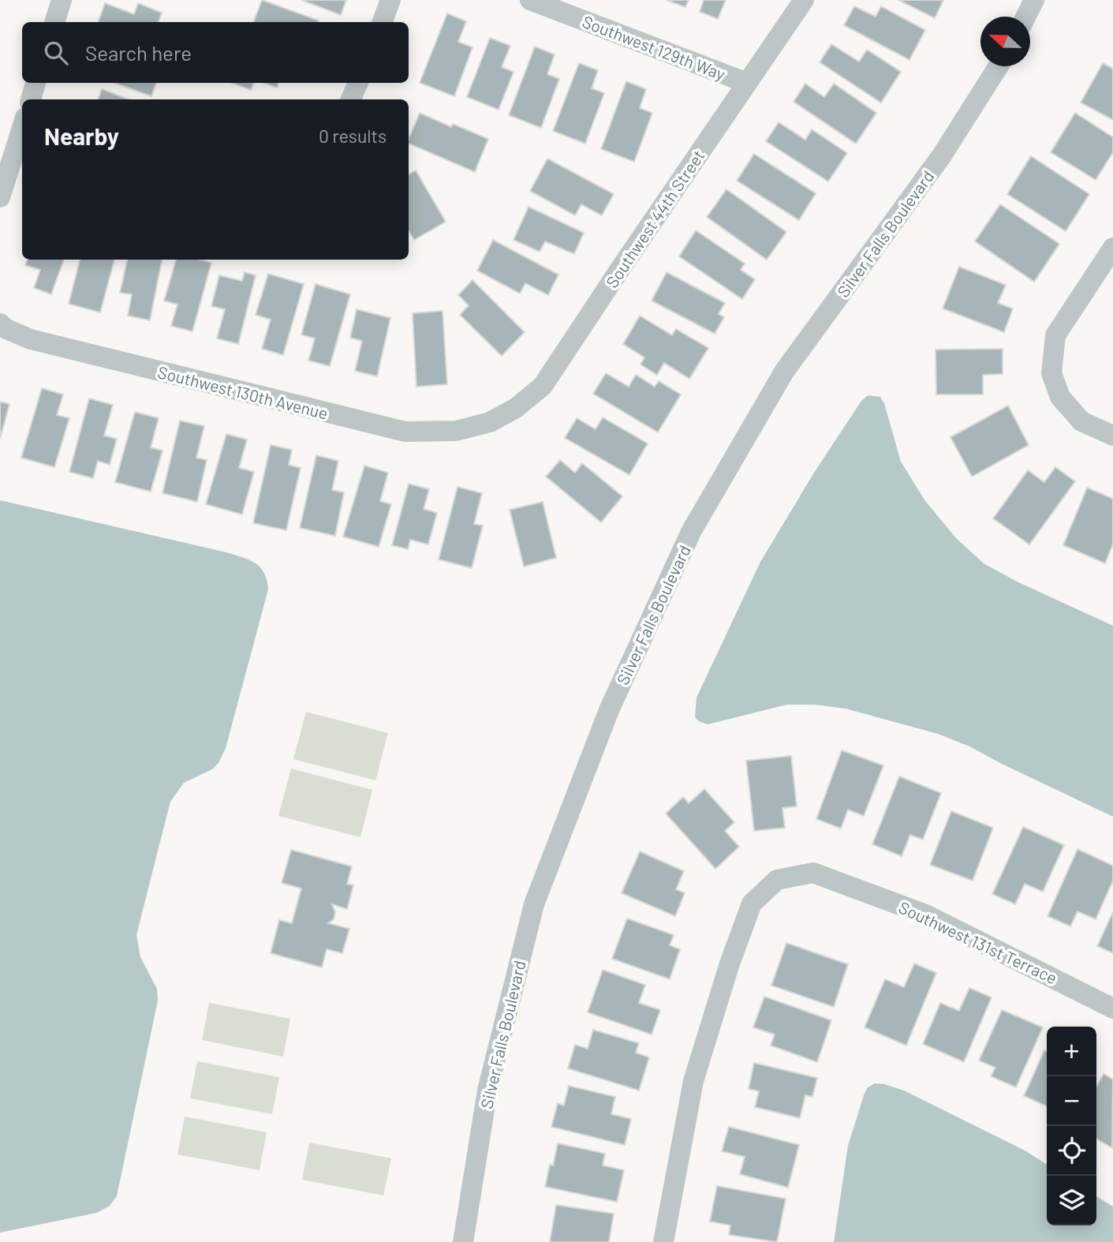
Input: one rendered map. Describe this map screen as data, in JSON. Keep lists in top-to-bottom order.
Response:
{
  "streets": {
    "street": [
      "Southwest 129th Way",
      "Southwest 44th Street",
      "Silver Falls Boulevard",
      "Southwest 130th Avenue",
      "Southwest 131st Terrace"
    ]
  },
  "crossings": [
    ["Southwest 129th Way", "Southwest 44th Street"],
    ["Southwest 44th Street", "Southwest 130th Avenue"]
  ],
  "north": "left",
  "page": {
    "search": "Search here",
    "heading": ["Nearby", "0 results"],
    "map_buttons": ["+", "−"]
  }
}
